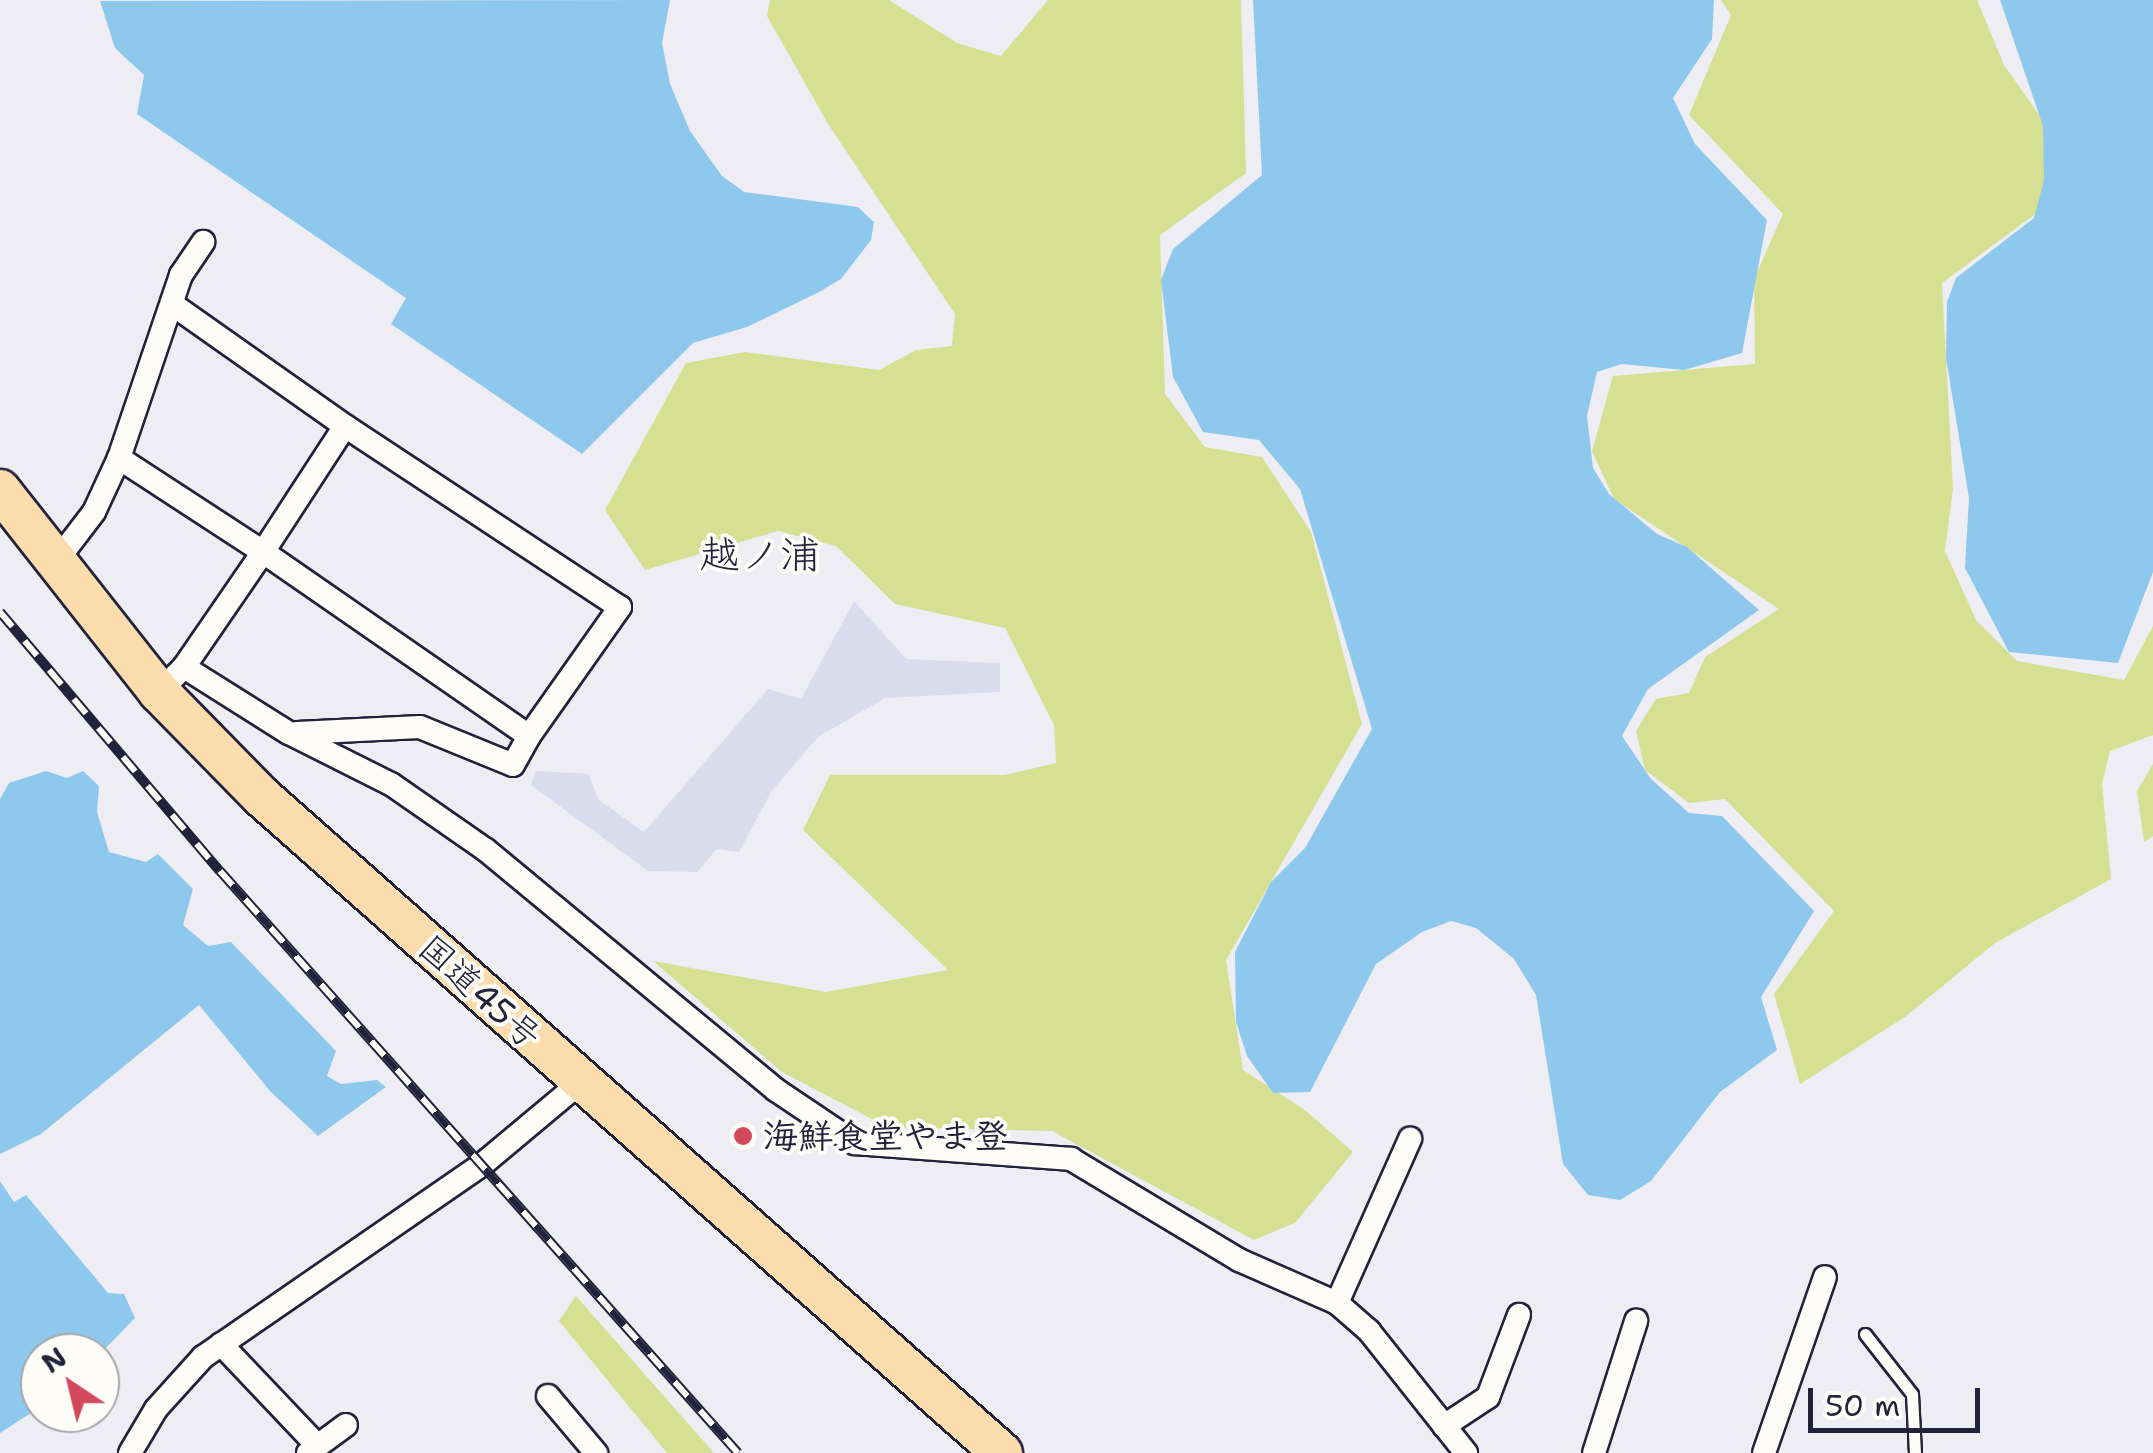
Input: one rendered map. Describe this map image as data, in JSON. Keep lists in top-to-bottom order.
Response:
{
  "streets": {
    "highway": ["国道45号"]
  },
  "districts": ["越ノ浦"],
  "places": ["海鮮食堂やま登"],
  "scale_bar": "50 m",
  "north": "top left"
}
